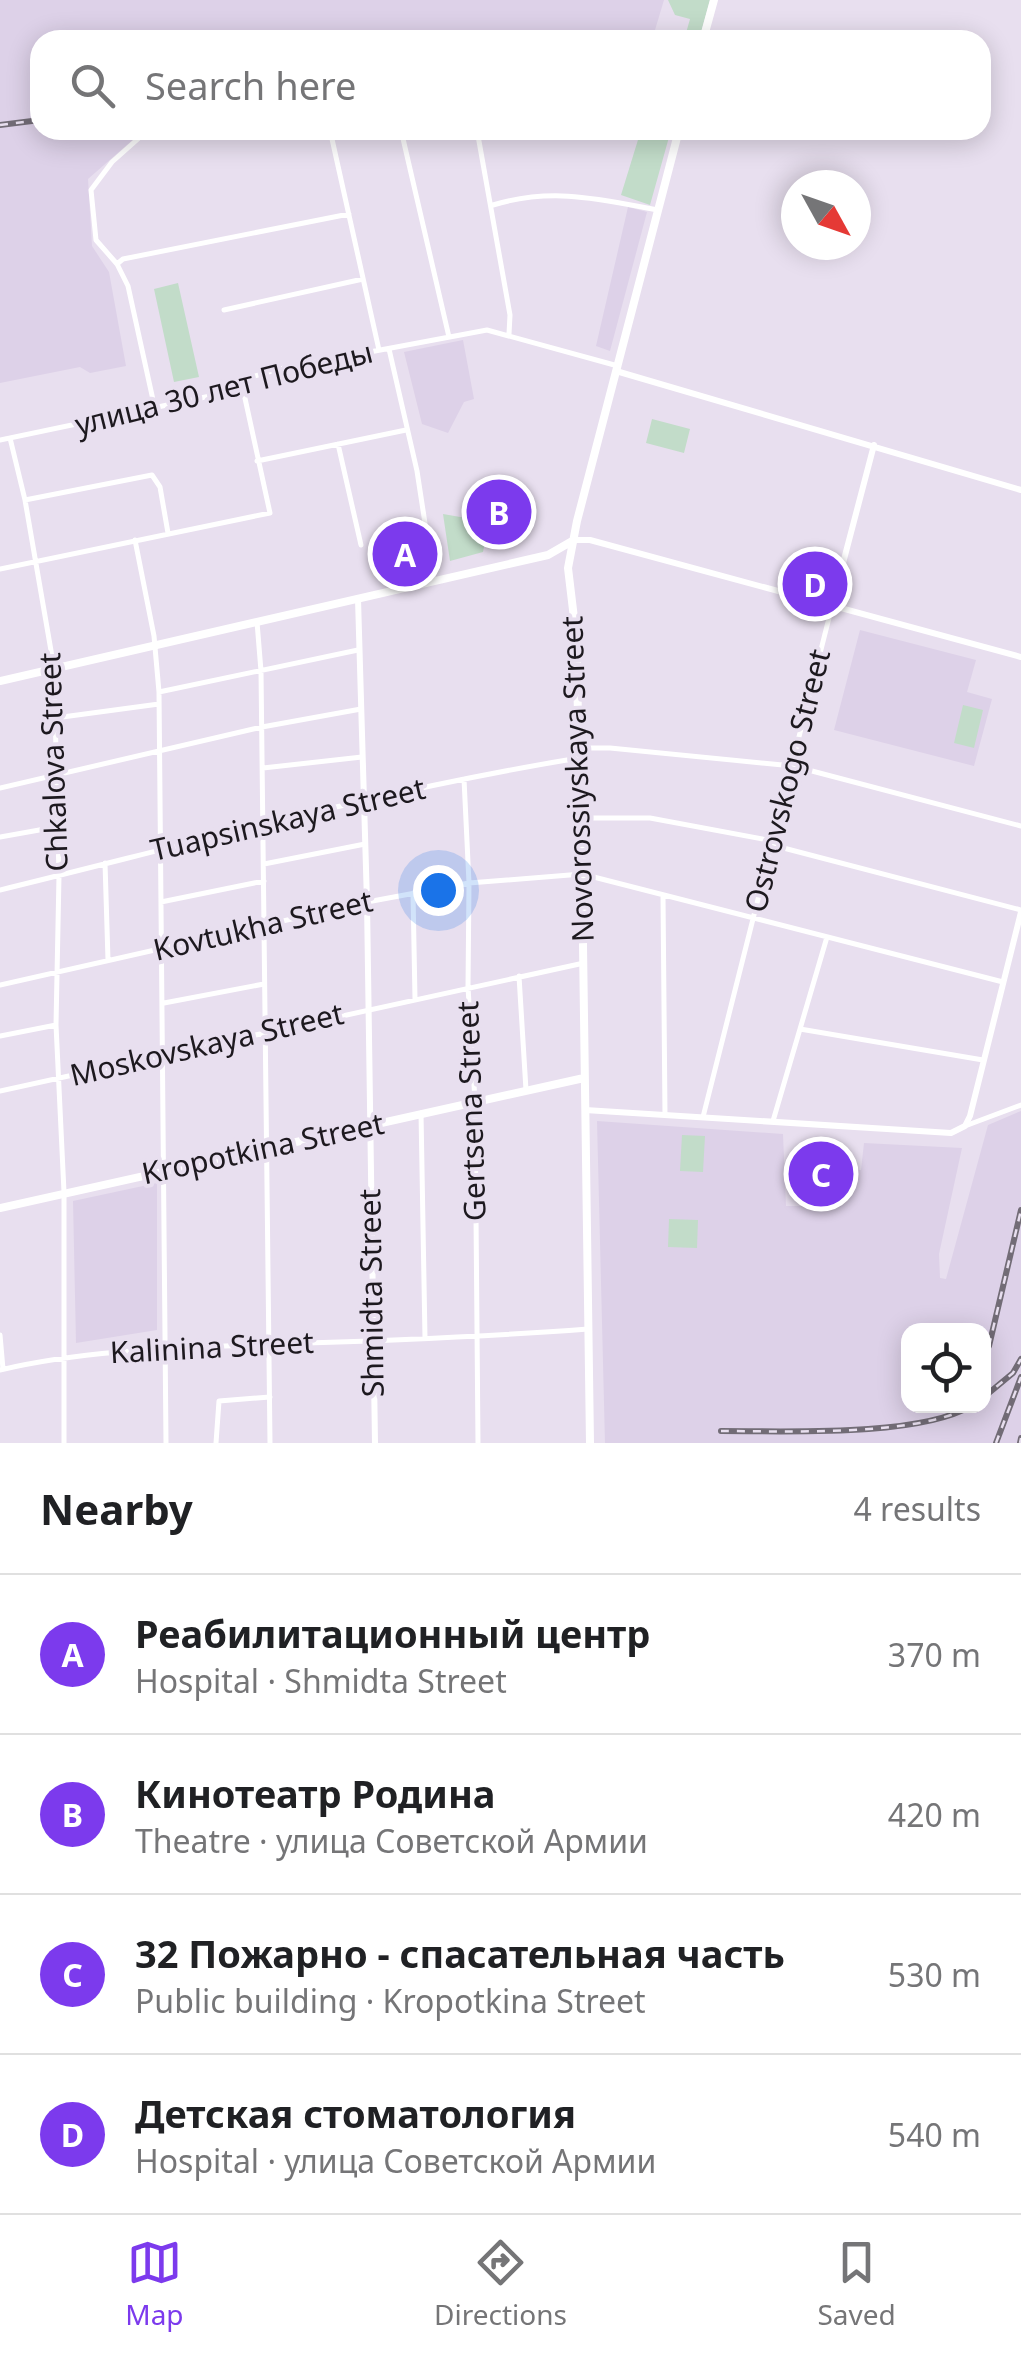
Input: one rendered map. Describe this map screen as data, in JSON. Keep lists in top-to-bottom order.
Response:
{
  "streets": {
    "main road": ["Novorossiyskaya Street", "Kropotkina Street"],
    "street": [
      "улица 30 лет Победы",
      "Chkalova Street",
      "Ostrovskogo Street",
      "Tuapsinskaya Street",
      "Kovtukha Street",
      "Moskovskaya Street",
      "Gertsena Street",
      "Shmidta Street",
      "Kalinina Street"
    ]
  },
  "crossings": [
    ["улица 30 лет Победы", "Chkalova Street"],
    ["улица 30 лет Победы", "Novorossiyskaya Street"],
    ["улица 30 лет Победы", "Ostrovskogo Street"],
    ["Chkalova Street", "Tuapsinskaya Street"],
    ["Chkalova Street", "Kovtukha Street"],
    ["Chkalova Street", "Moskovskaya Street"],
    ["Chkalova Street", "Kropotkina Street"],
    ["Chkalova Street", "Kalinina Street"],
    ["Novorossiyskaya Street", "Tuapsinskaya Street"],
    ["Novorossiyskaya Street", "Kovtukha Street"],
    ["Novorossiyskaya Street", "Moskovskaya Street"],
    ["Novorossiyskaya Street", "Kropotkina Street"],
    ["Novorossiyskaya Street", "Kalinina Street"],
    ["Ostrovskogo Street", "Tuapsinskaya Street"],
    ["Ostrovskogo Street", "Kovtukha Street"],
    ["Tuapsinskaya Street", "Kovtukha Street"],
    ["Tuapsinskaya Street", "Gertsena Street"],
    ["Tuapsinskaya Street", "Shmidta Street"],
    ["Kovtukha Street", "Gertsena Street"],
    ["Kovtukha Street", "Shmidta Street"],
    ["Moskovskaya Street", "Gertsena Street"],
    ["Moskovskaya Street", "Shmidta Street"],
    ["Gertsena Street", "Kropotkina Street"],
    ["Gertsena Street", "Kalinina Street"],
    ["Kropotkina Street", "Shmidta Street"],
    ["Shmidta Street", "Kalinina Street"]
  ],
  "north": "bottom right",
  "page": {
    "search": "Search here",
    "pins": [
      "B",
      "A",
      "D",
      "C"
    ],
    "heading": ["Nearby", "4 results"],
    "list": [
      {
        "mark": "A",
        "name": "Реабилитационный центр",
        "note": "Hospital · Shmidta Street",
        "value": "370 m"
      },
      {
        "mark": "B",
        "name": "Кинотеатр Родина",
        "note": "Theatre · улица Советской Армии",
        "value": "420 m"
      },
      {
        "mark": "C",
        "name": "32 Пожарно - спасательная часть",
        "note": "Public building · Kropotkina Street",
        "value": "530 m"
      },
      {
        "mark": "D",
        "name": "Детская стоматология",
        "note": "Hospital · улица Советской Армии",
        "value": "540 m"
      }
    ],
    "nav": ["Map", "Directions", "Saved"]
  }
}
